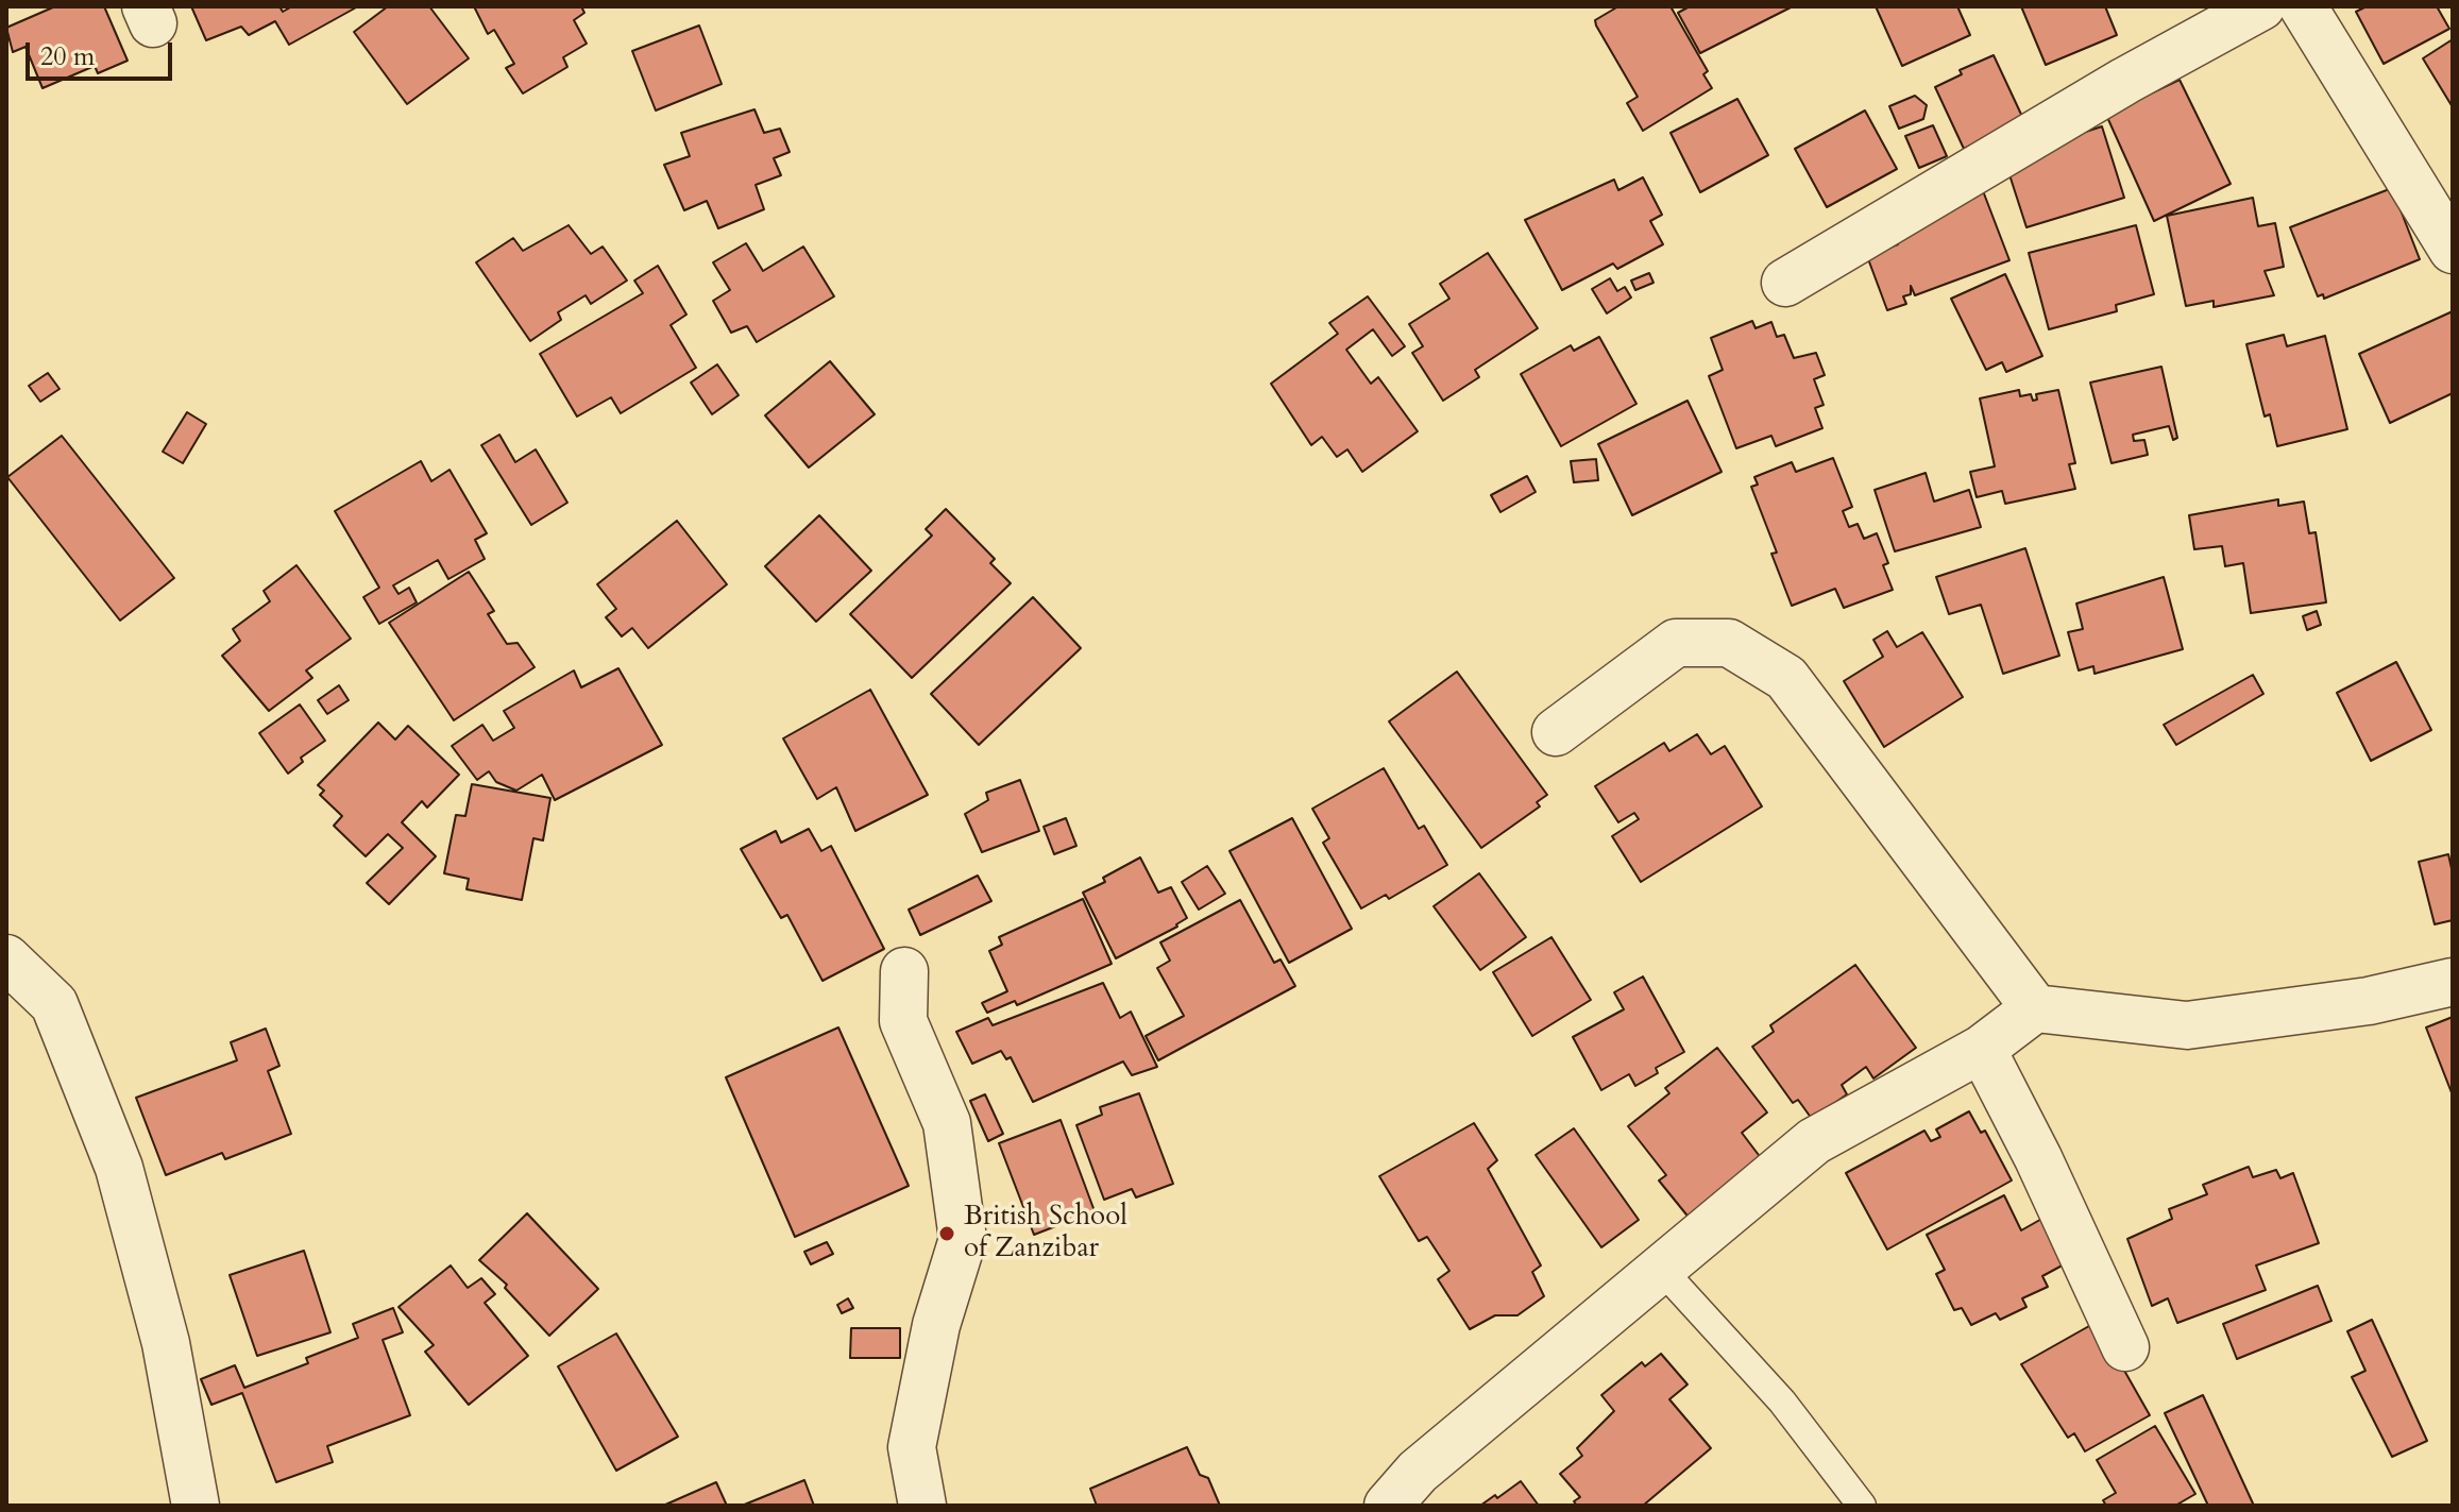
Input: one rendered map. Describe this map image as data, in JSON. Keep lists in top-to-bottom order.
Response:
{
  "places": ["British School of Zanzibar"],
  "scale_bar": "20 m"
}
